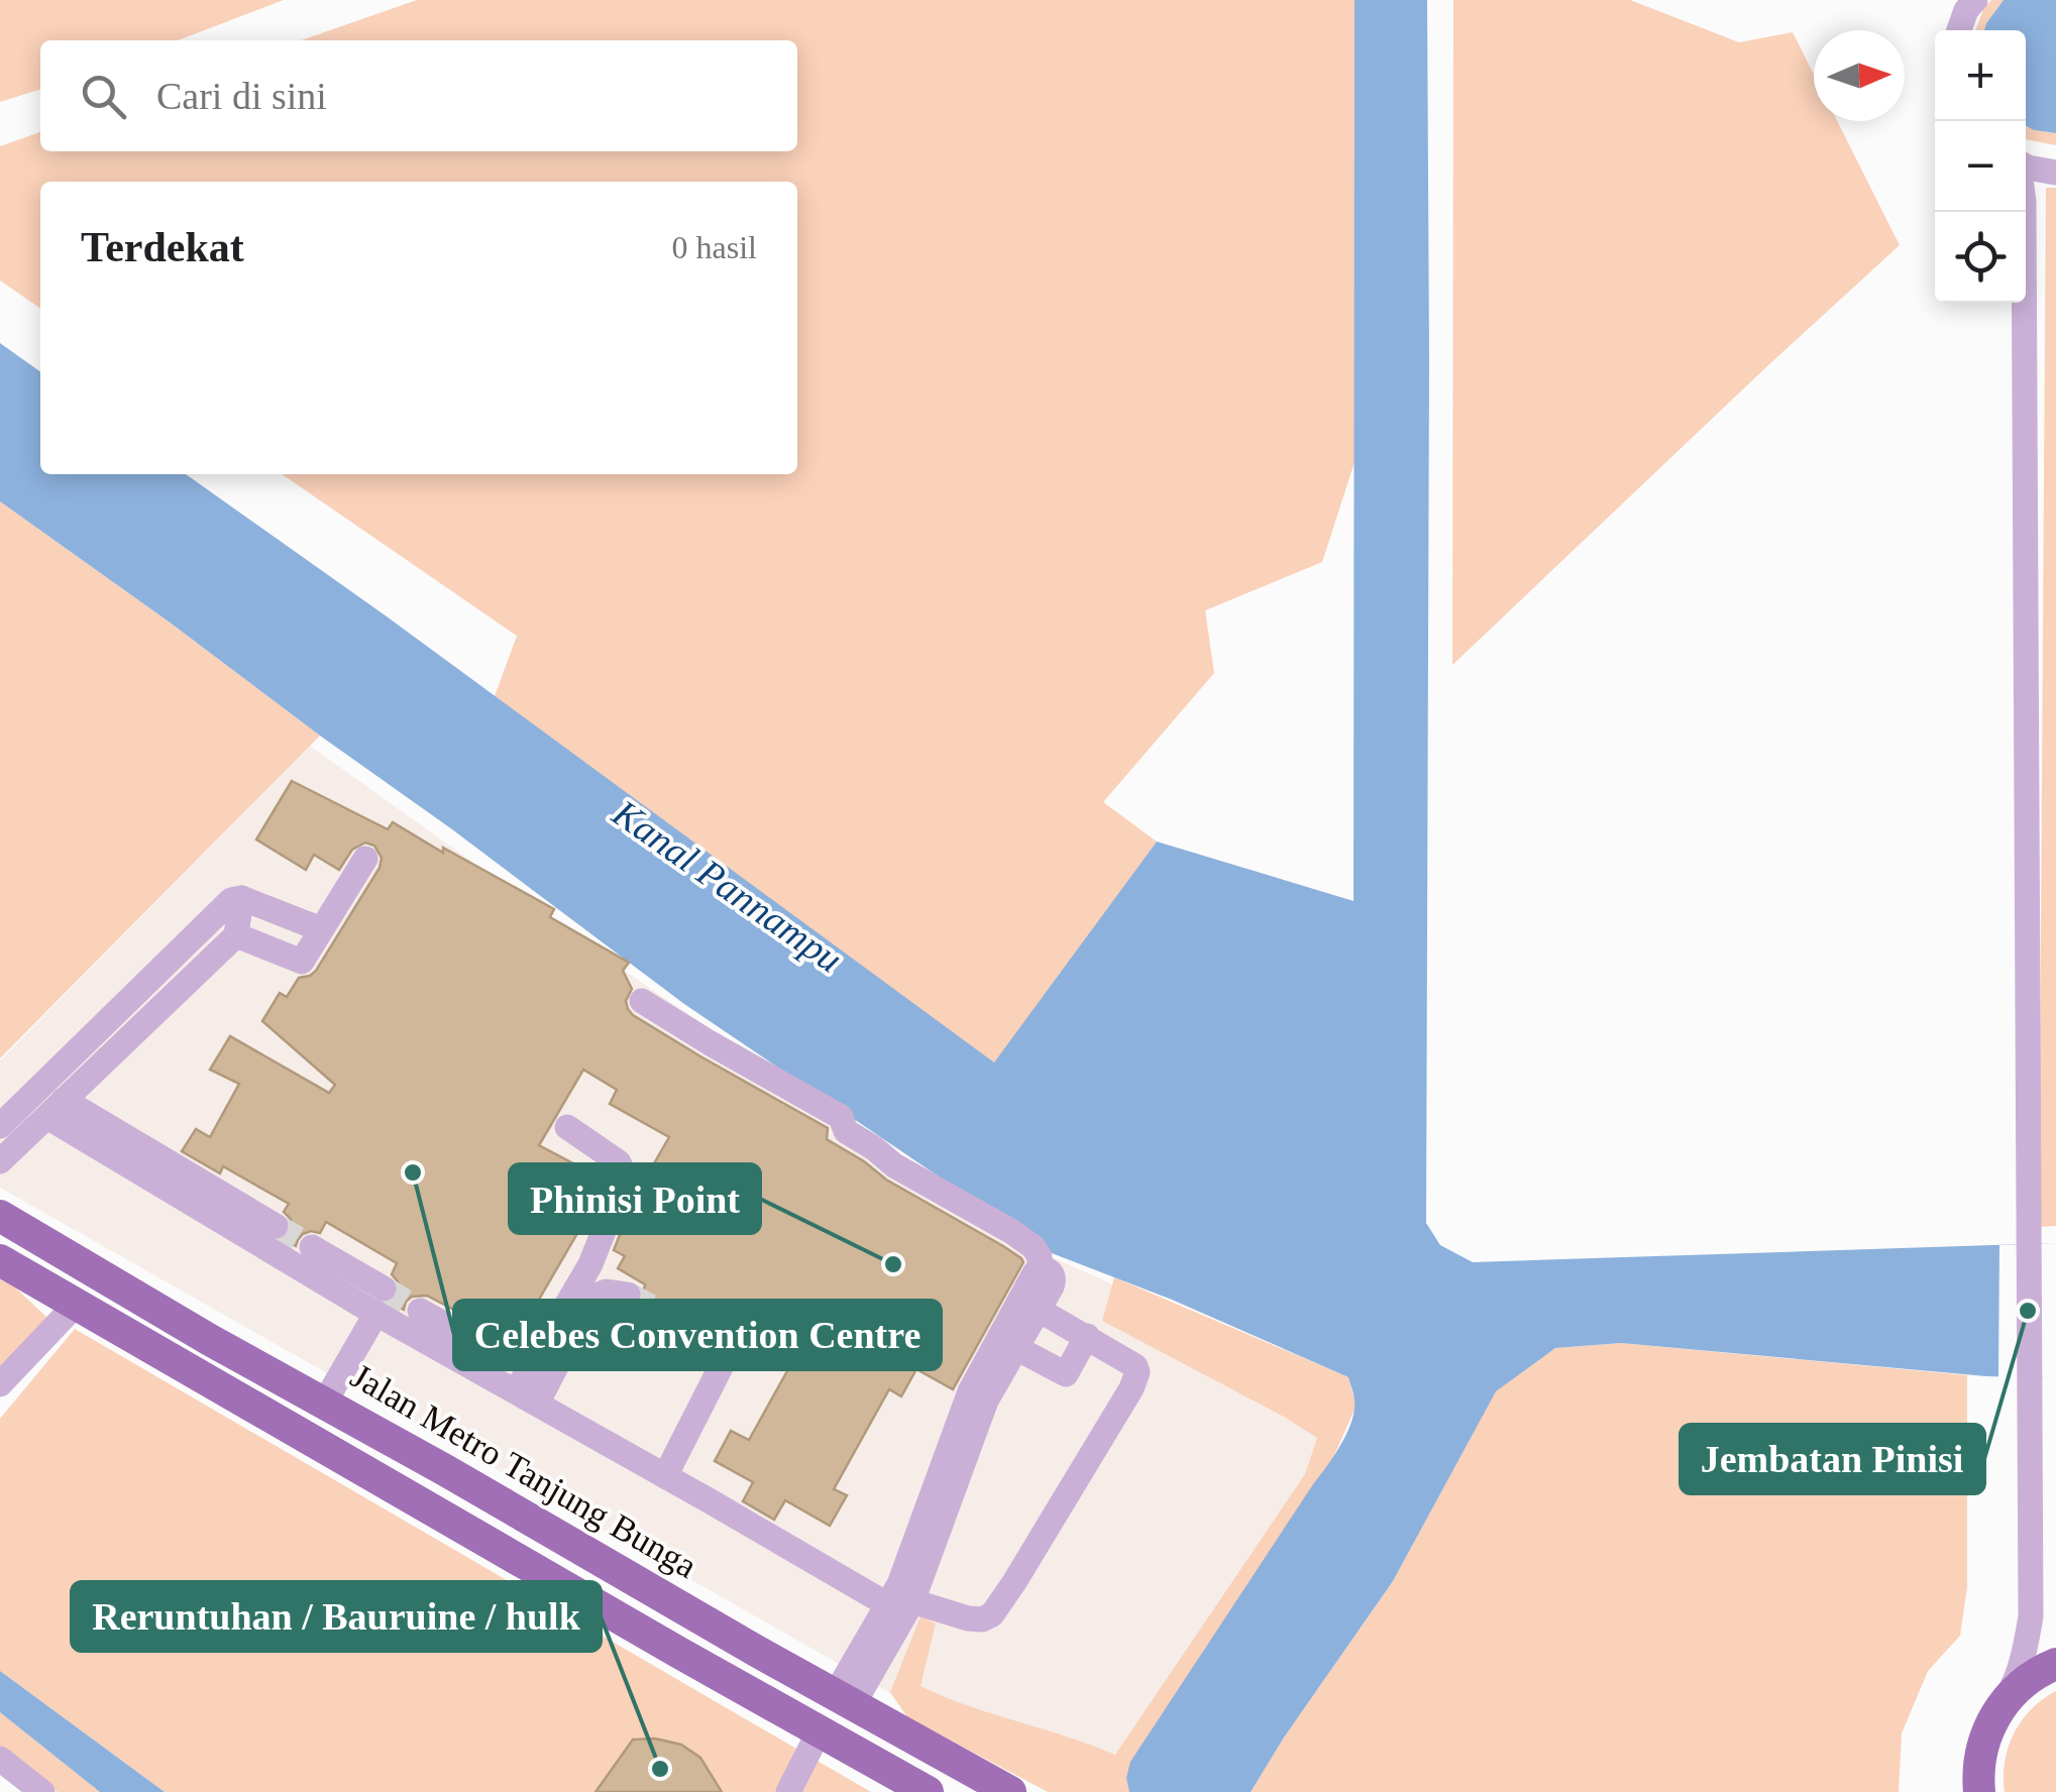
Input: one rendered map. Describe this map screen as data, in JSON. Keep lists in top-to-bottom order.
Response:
{
  "streets": {
    "main road": ["Jalan Metro Tanjung Bunga"]
  },
  "water": ["Kanal Pannampu"],
  "places": [
    "Celebes Convention Centre",
    "Phinisi Point",
    "Jembatan Pinisi",
    "Reruntuhan / Bauruine / hulk"
  ],
  "north": "right",
  "page": {
    "map_buttons": ["+", "−"],
    "search": "Cari di sini",
    "heading": ["Terdekat", "0 hasil"]
  }
}
